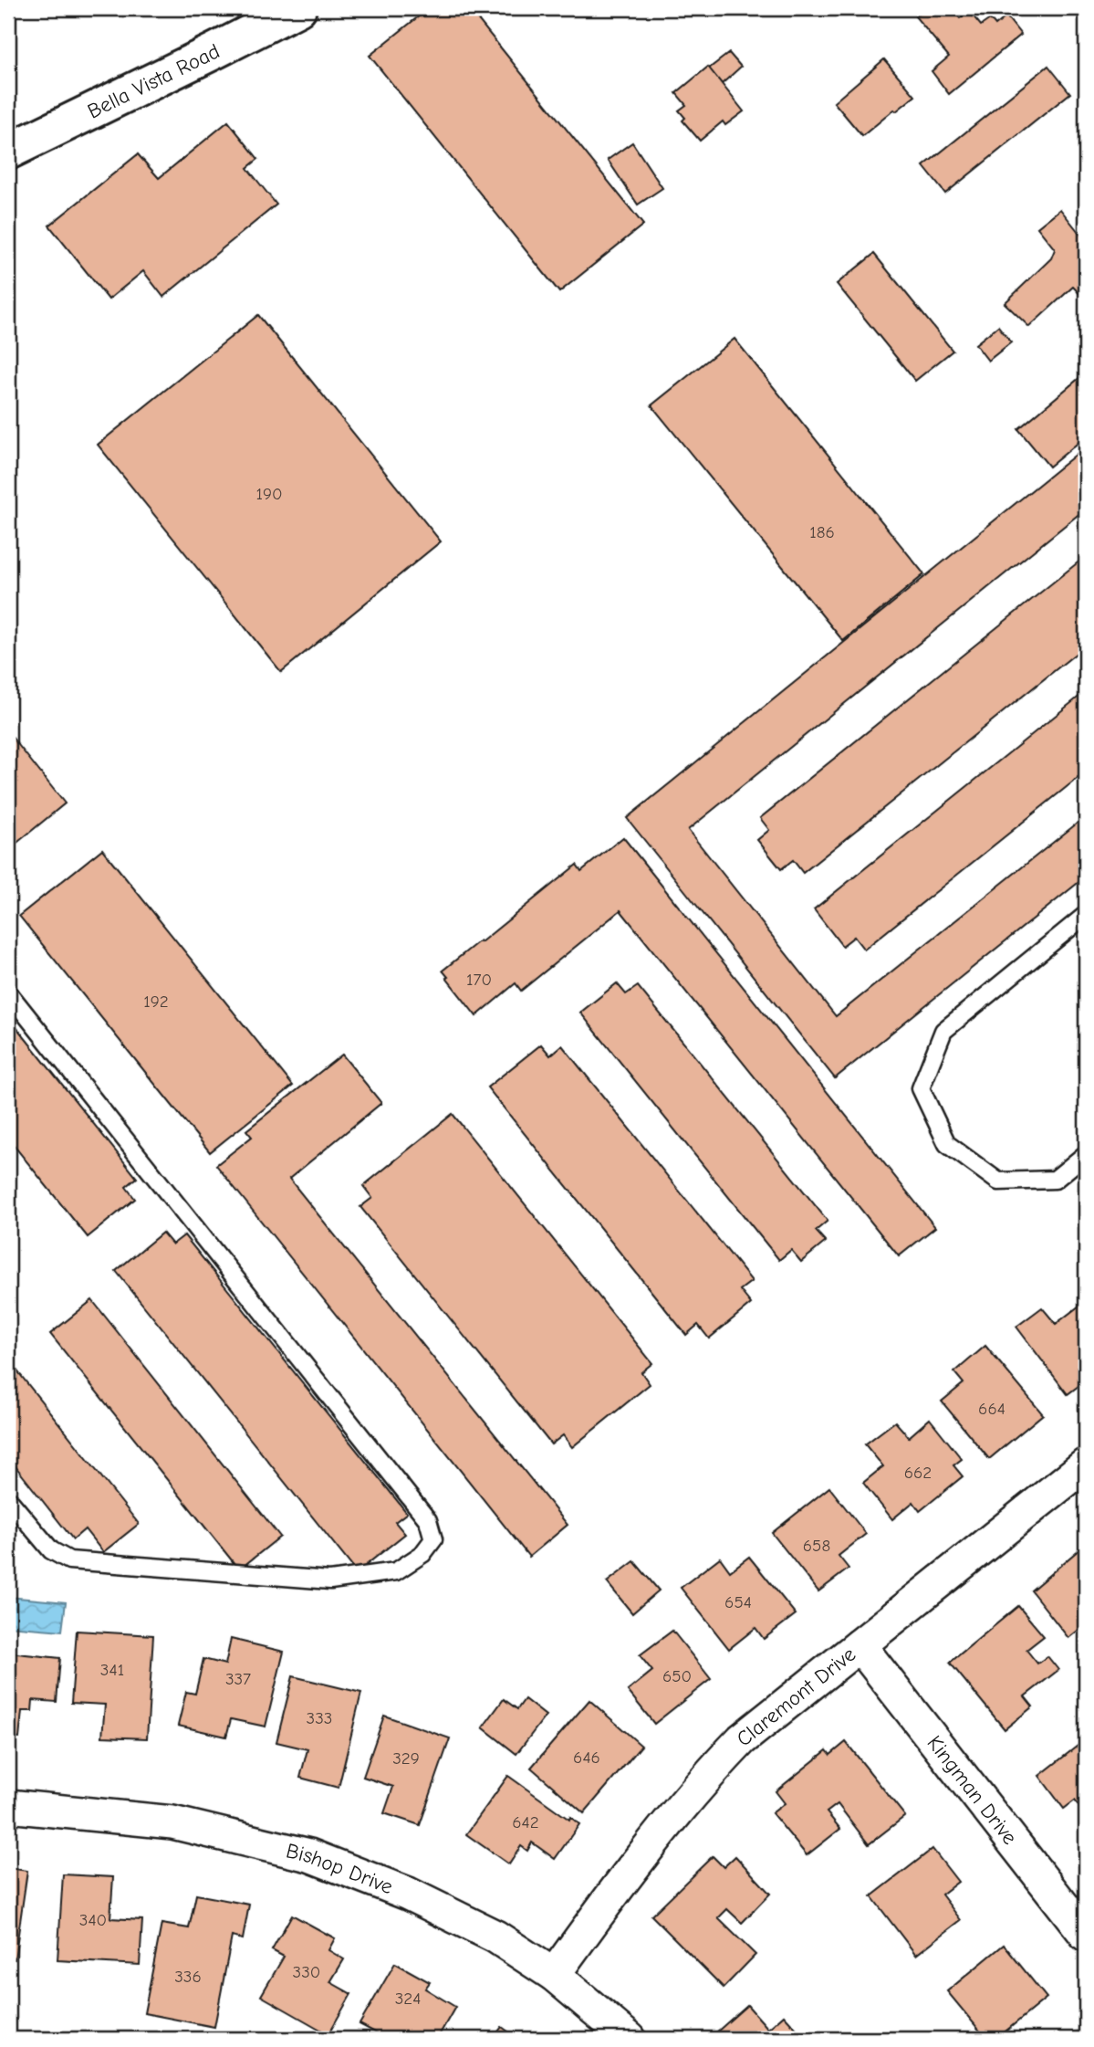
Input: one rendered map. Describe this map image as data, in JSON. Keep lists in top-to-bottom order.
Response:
{
  "streets": {
    "street": [
      "Bella Vista Road",
      "Claremont Drive",
      "Kingman Drive",
      "Bishop Drive"
    ]
  },
  "crossings": [
    ["Claremont Drive", "Kingman Drive"],
    ["Claremont Drive", "Bishop Drive"]
  ],
  "house_numbers": [
    "190",
    "186",
    "170",
    "192",
    "664",
    "662",
    "658",
    "654",
    "341",
    "650",
    "337",
    "333",
    "646",
    "329",
    "642",
    "340",
    "330",
    "336",
    "324"
  ]
}
